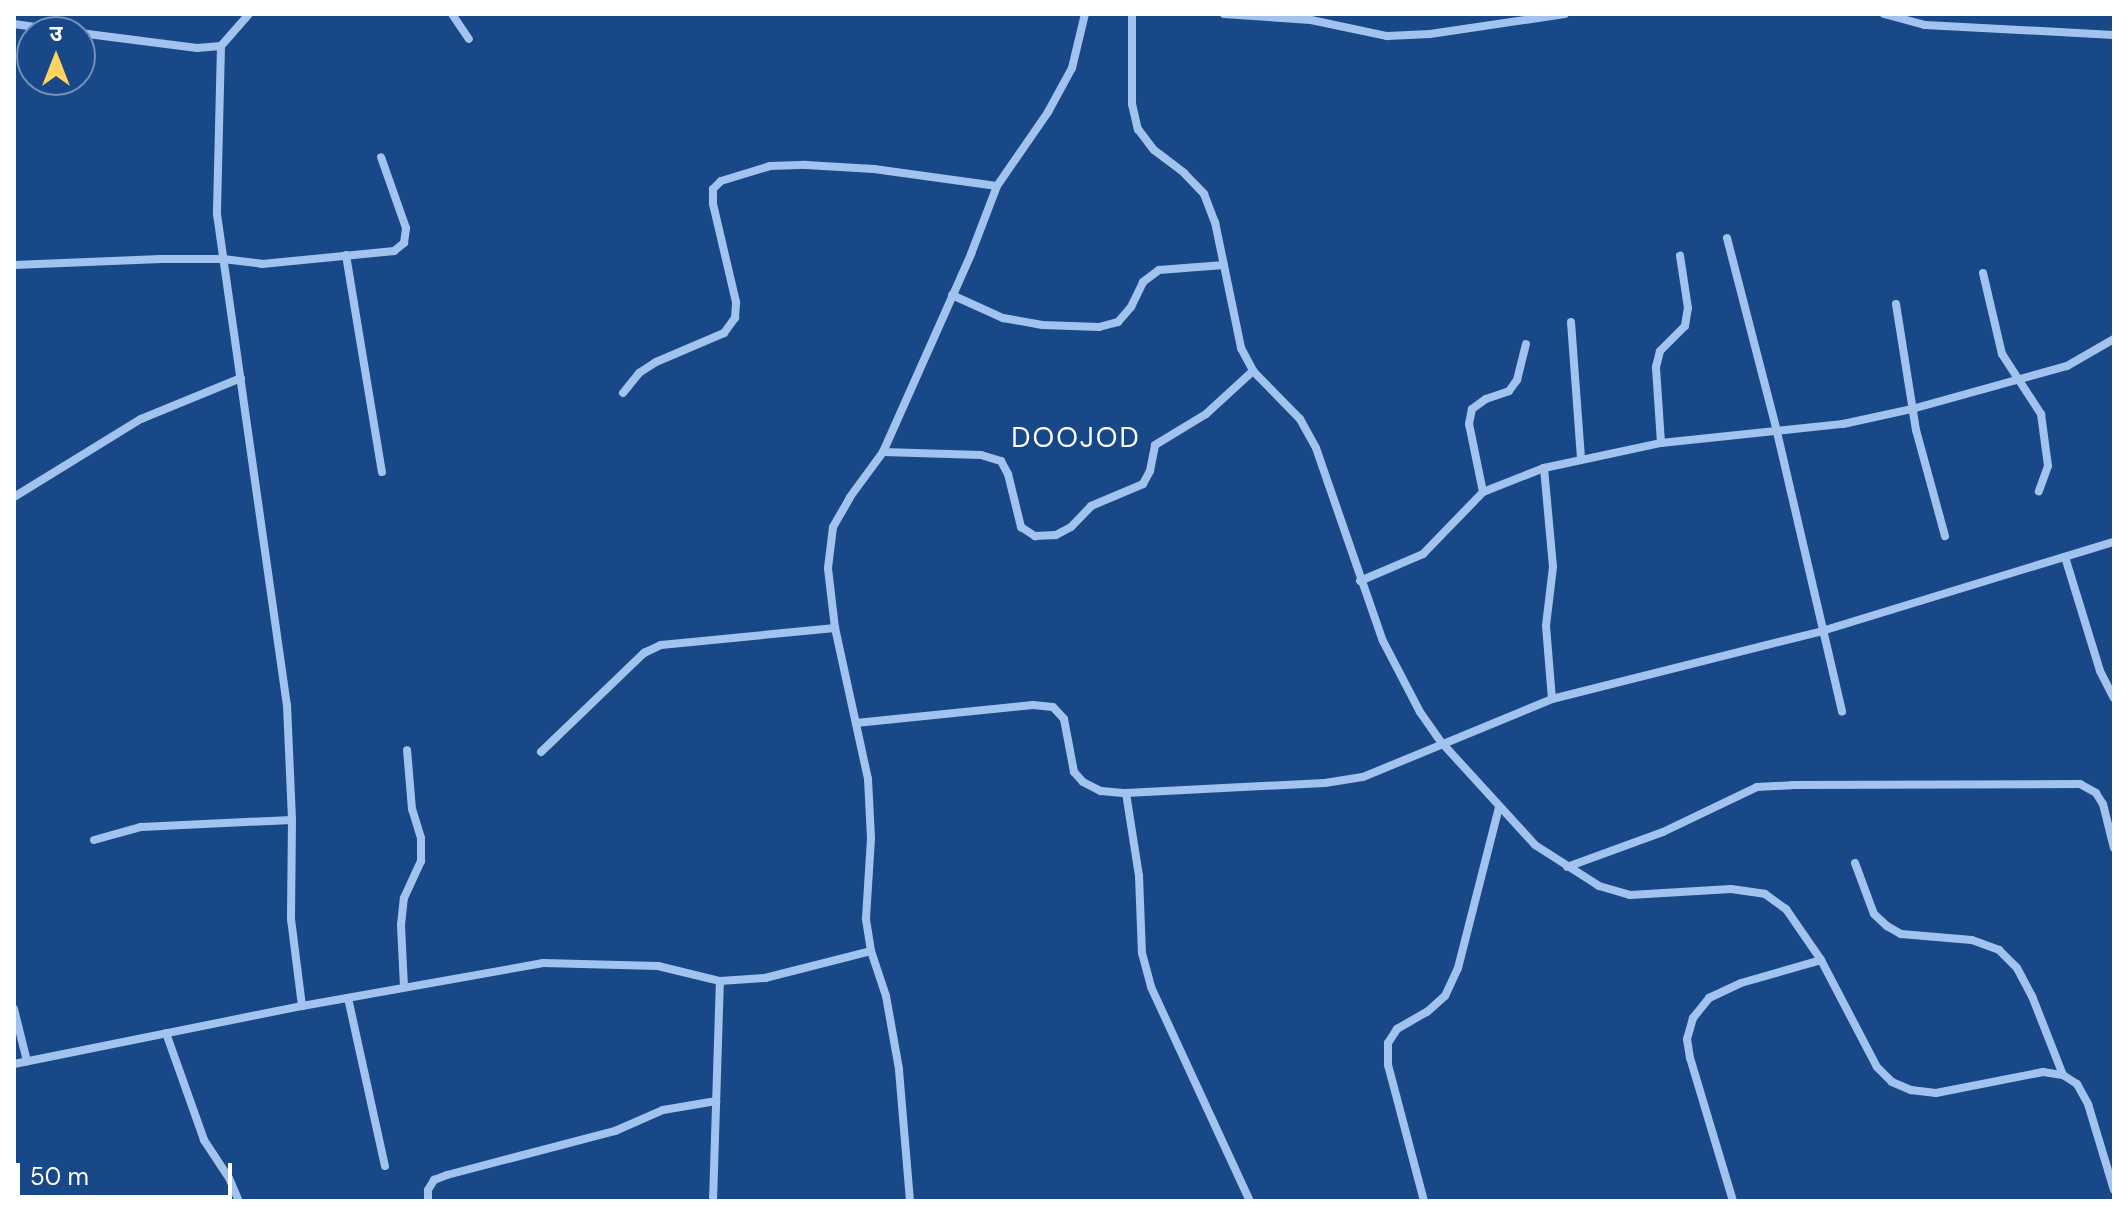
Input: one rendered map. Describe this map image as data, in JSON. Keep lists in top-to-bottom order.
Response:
{
  "districts": ["DOOJOD"],
  "scale_bar": "50 m",
  "north": "top"
}
